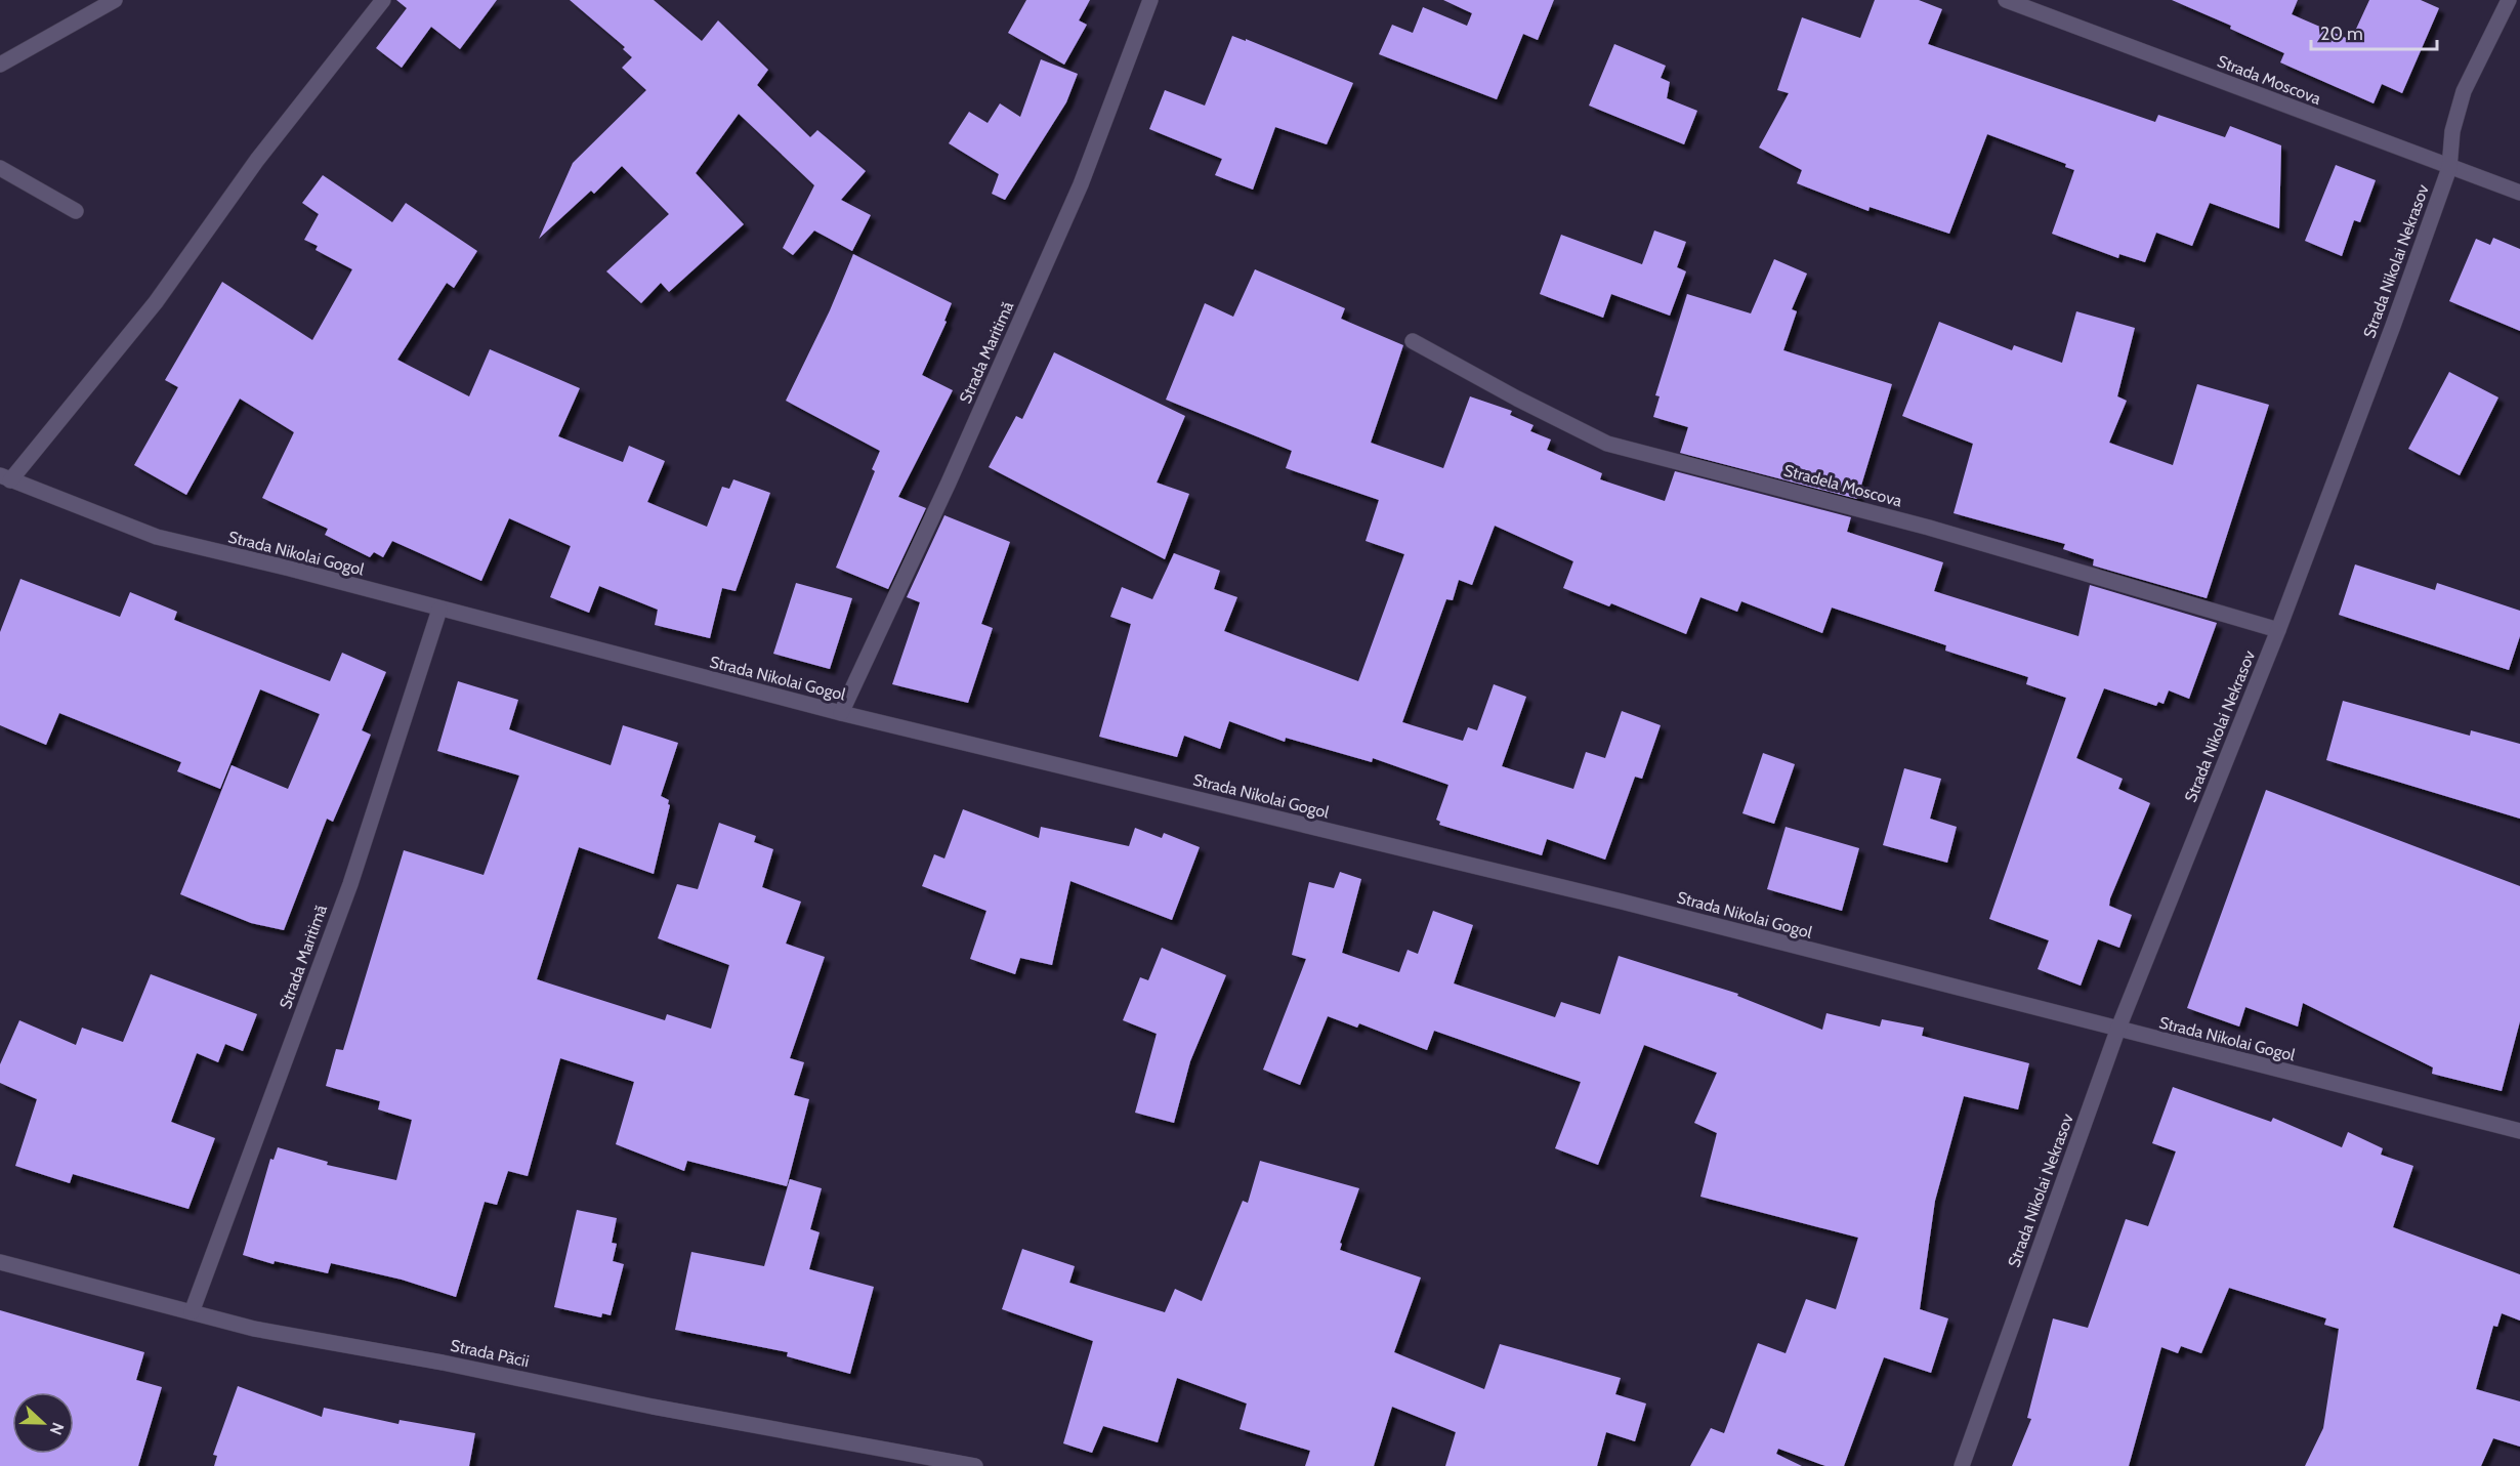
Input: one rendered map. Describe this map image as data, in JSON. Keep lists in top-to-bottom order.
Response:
{
  "streets": {
    "street": [
      "Strada Moscova",
      "Strada Nikolai Nekrasov",
      "Strada Maritimă",
      "Stradela Moscova",
      "Strada Nikolai Gogol",
      "Strada Păcii"
    ]
  },
  "crossings": [
    ["Strada Moscova", "Strada Nikolai Nekrasov"],
    ["Strada Nikolai Nekrasov", "Stradela Moscova"],
    ["Strada Nikolai Nekrasov", "Strada Nikolai Gogol"],
    ["Strada Maritimă", "Strada Nikolai Gogol"],
    ["Strada Maritimă", "Strada Păcii"]
  ],
  "scale_bar": "20 m",
  "north": "right"
}
